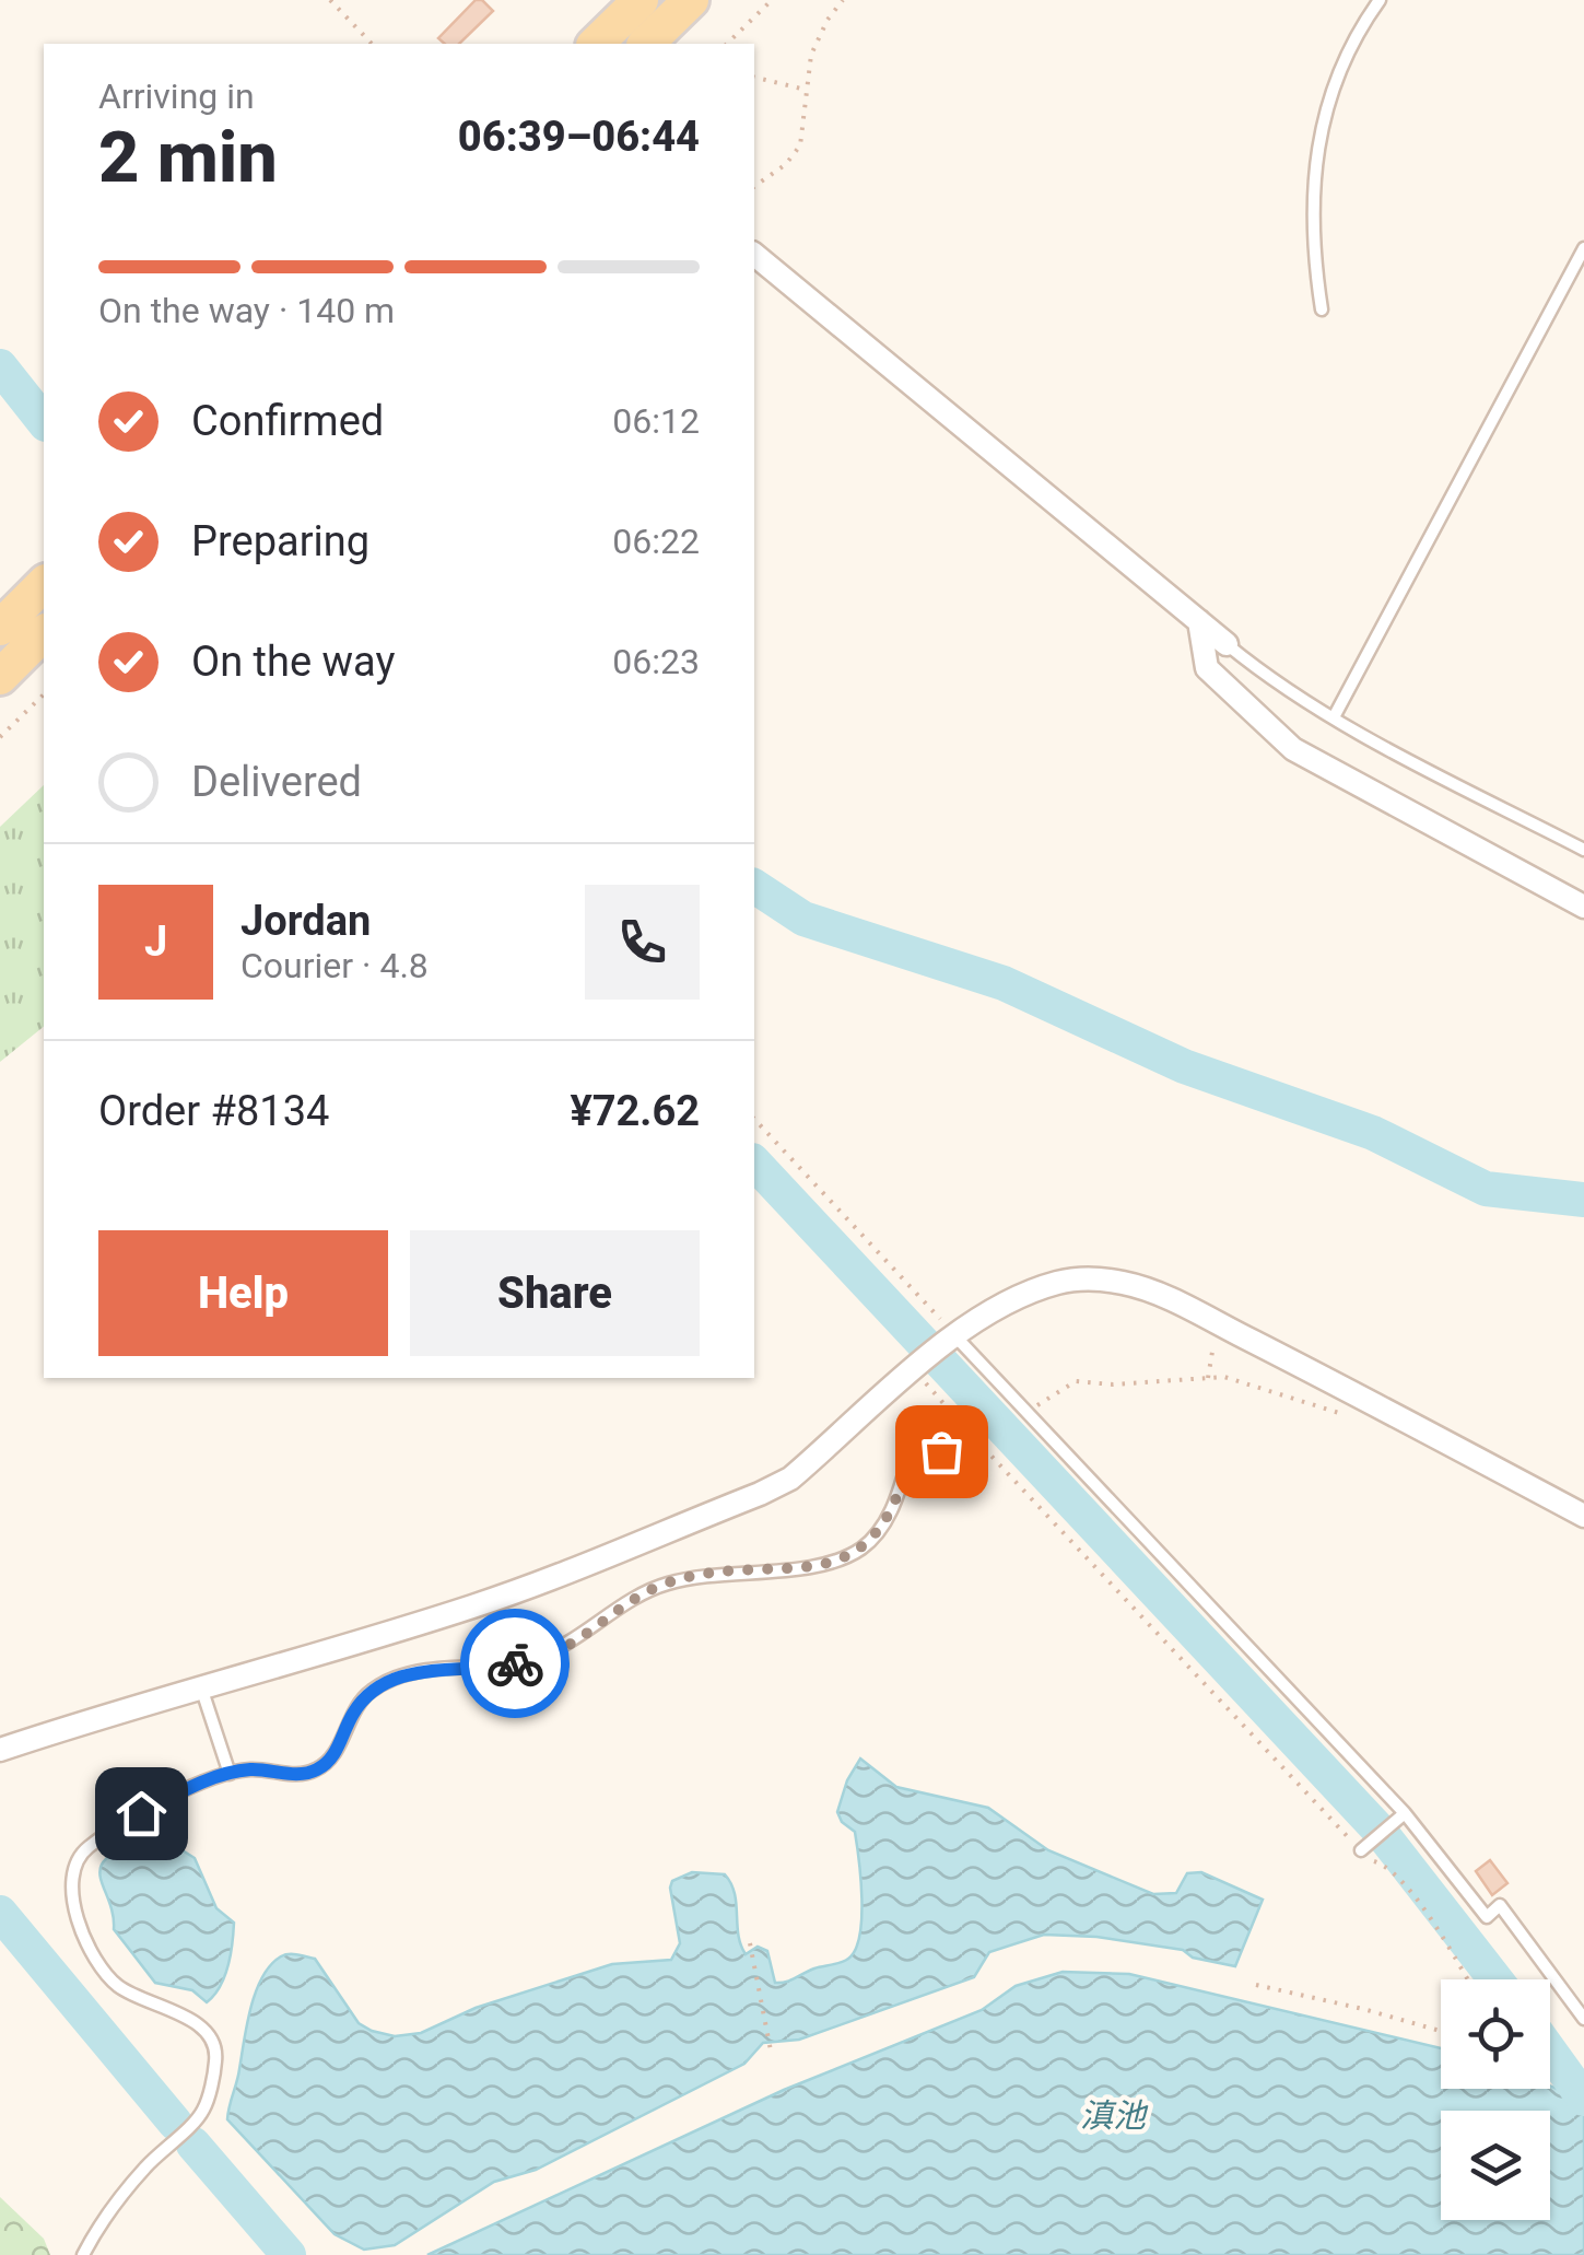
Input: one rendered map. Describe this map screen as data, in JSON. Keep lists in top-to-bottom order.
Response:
{
  "water": ["滇池"],
  "page": {
    "heading": ["2 min", "Arriving in", "06:39–06:44"],
    "panel": [
      "Jordan",
      "Courier · 4.8",
      "Order #8134",
      "¥72.62"
    ],
    "bar": "On the way · 140 m",
    "list": [
      ["Confirmed", "06:12"],
      ["Preparing", "06:22"],
      ["On the way", "06:23"],
      "Delivered"
    ],
    "round": "J",
    "buttons": ["Help", "Share"]
  }
}
